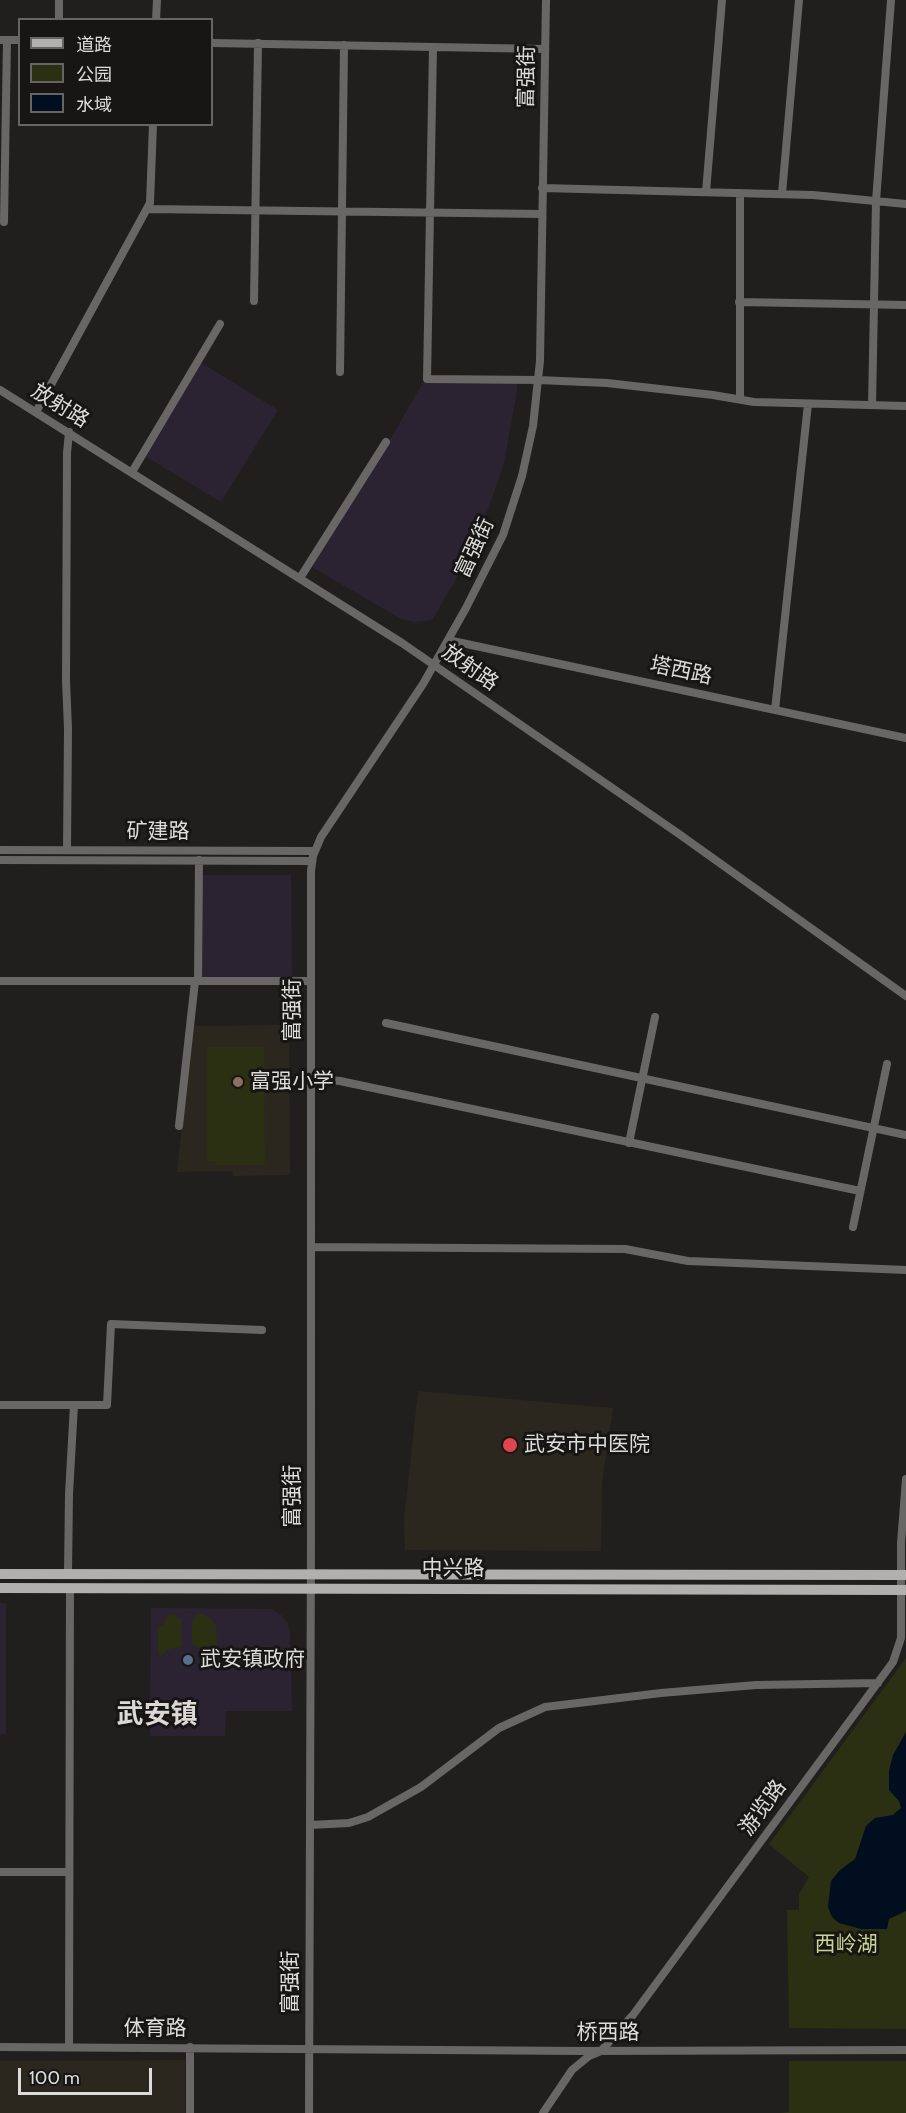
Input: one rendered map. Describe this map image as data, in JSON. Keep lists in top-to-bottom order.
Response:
{
  "streets": {
    "main road": ["中兴路"],
    "street": [
      "富强街",
      "放射路",
      "塔西路",
      "矿建路",
      "游览路",
      "体育路",
      "桥西路"
    ]
  },
  "crossings": [
    ["富强街", "放射路"],
    ["富强街", "塔西路"],
    ["富强街", "矿建路"],
    ["富强街", "中兴路"],
    ["富强街", "体育路"],
    ["富强街", "桥西路"],
    ["中兴路", "游览路"],
    ["游览路", "桥西路"],
    ["体育路", "桥西路"]
  ],
  "districts": ["武安镇"],
  "parks": ["西岭湖"],
  "places": ["富强小学", "武安市中医院", "武安镇政府"],
  "legend": ["道路", "公园", "水域"],
  "scale_bar": "100 m"
}
